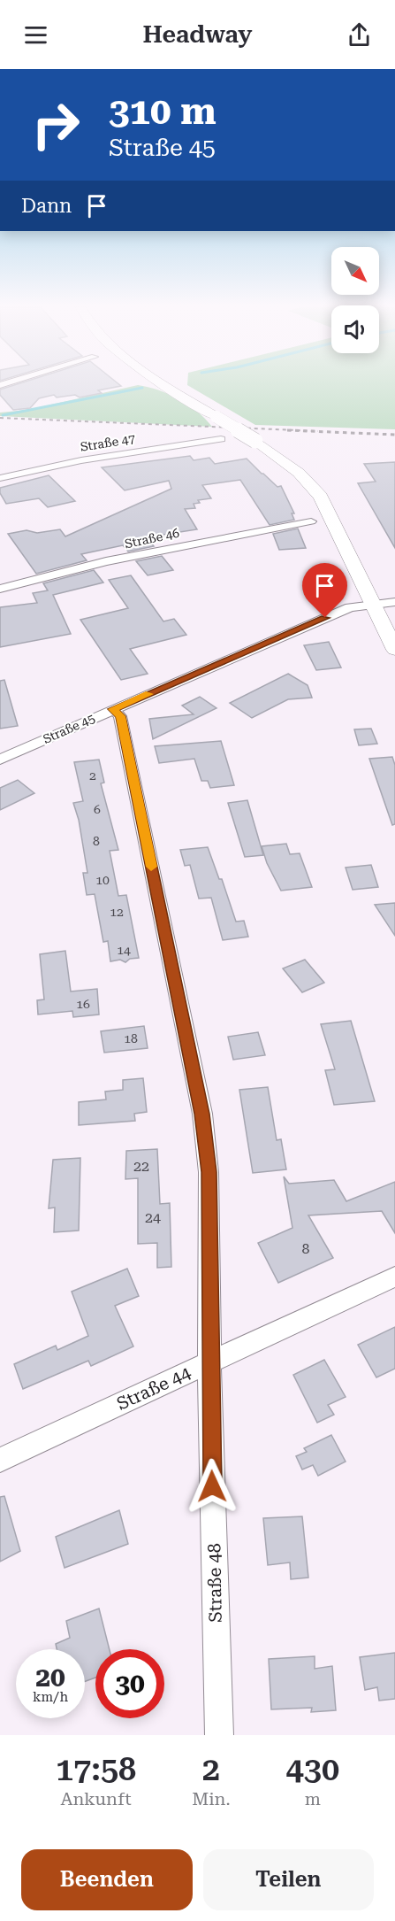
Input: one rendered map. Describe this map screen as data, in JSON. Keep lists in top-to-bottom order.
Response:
{
  "streets": {
    "street": [
      "Straße 47",
      "Straße 46",
      "Straße 45",
      "Straße 44",
      "Straße 48"
    ]
  },
  "crossings": [
    ["Straße 45", "Straße 48"],
    ["Straße 44", "Straße 48"]
  ],
  "house_numbers": [
    "2",
    "6",
    "8",
    "10",
    "12",
    "14",
    "16",
    "18",
    "22",
    "24",
    "8"
  ],
  "north": "bottom right",
  "page": {
    "header": "Headway",
    "turn": ["310 m", "Straße 45"],
    "then": "Dann",
    "speed": "20 km/h",
    "limit": "30",
    "eta": [
      "17:58",
      "Ankunft",
      "2",
      "Min.",
      "430",
      "m"
    ],
    "buttons": ["Beenden", "Teilen"]
  }
}
